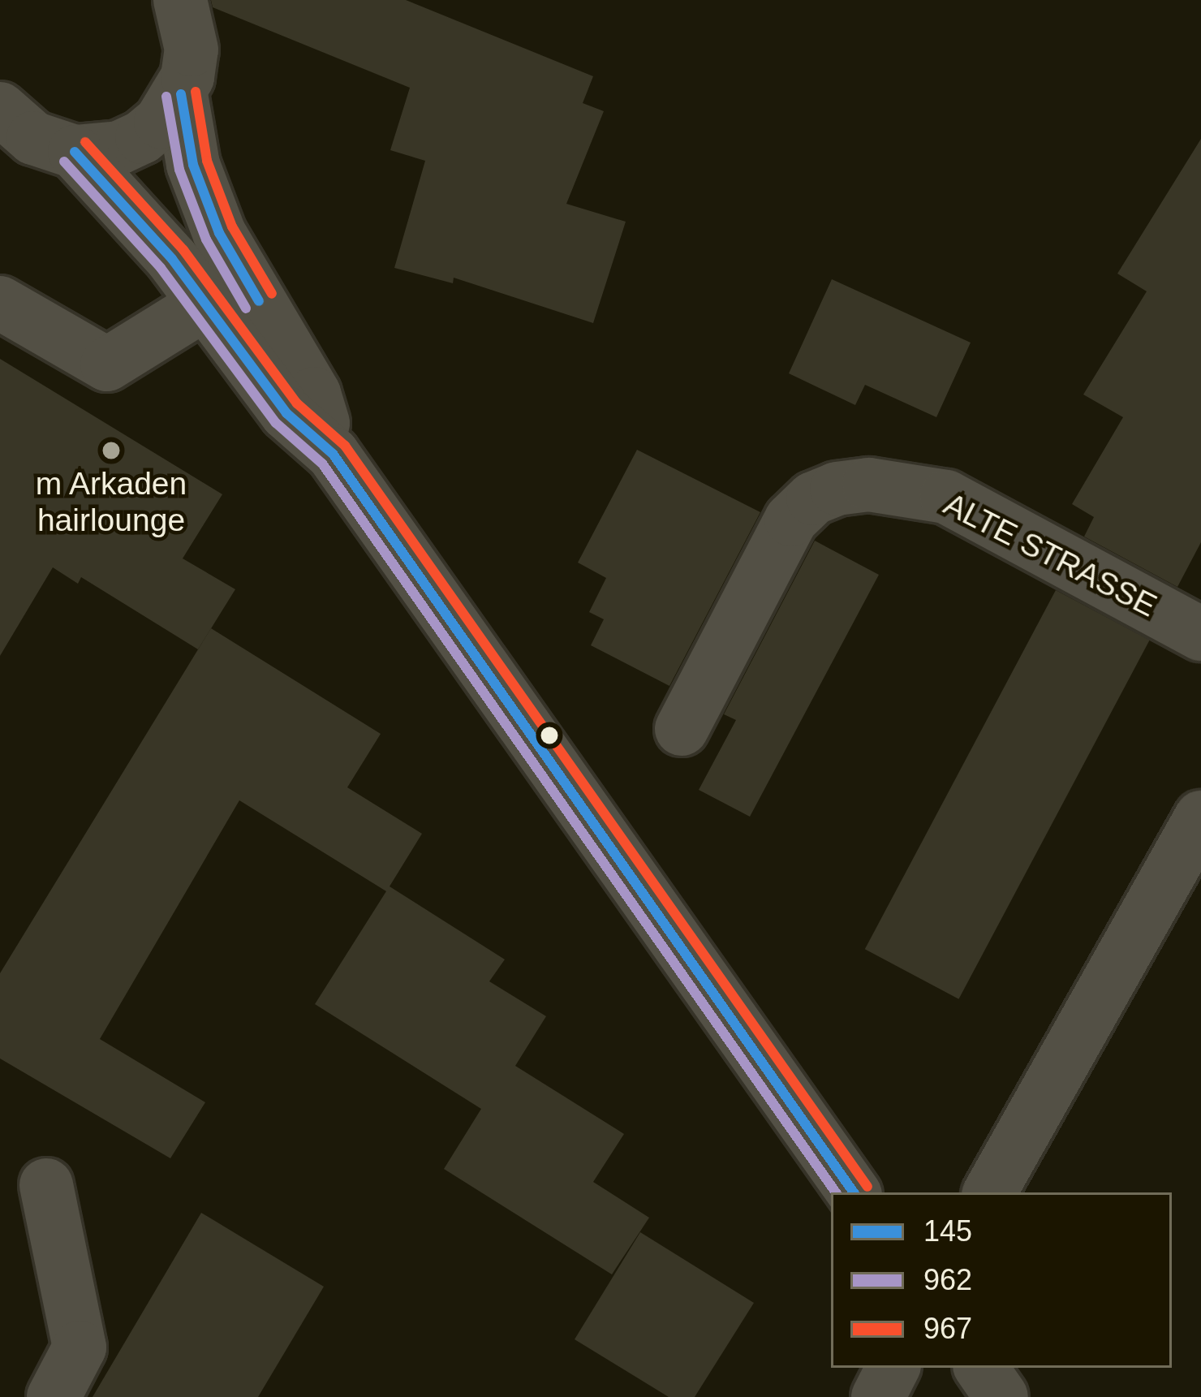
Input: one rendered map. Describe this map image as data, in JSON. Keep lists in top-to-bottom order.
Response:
{
  "streets": {
    "street": ["ALTE STRASSE"]
  },
  "places": ["m Arkaden hairlounge"],
  "lines": ["transit line 967", "transit line 145", "transit line 962"],
  "legend": ["145", "962", "967"]
}
